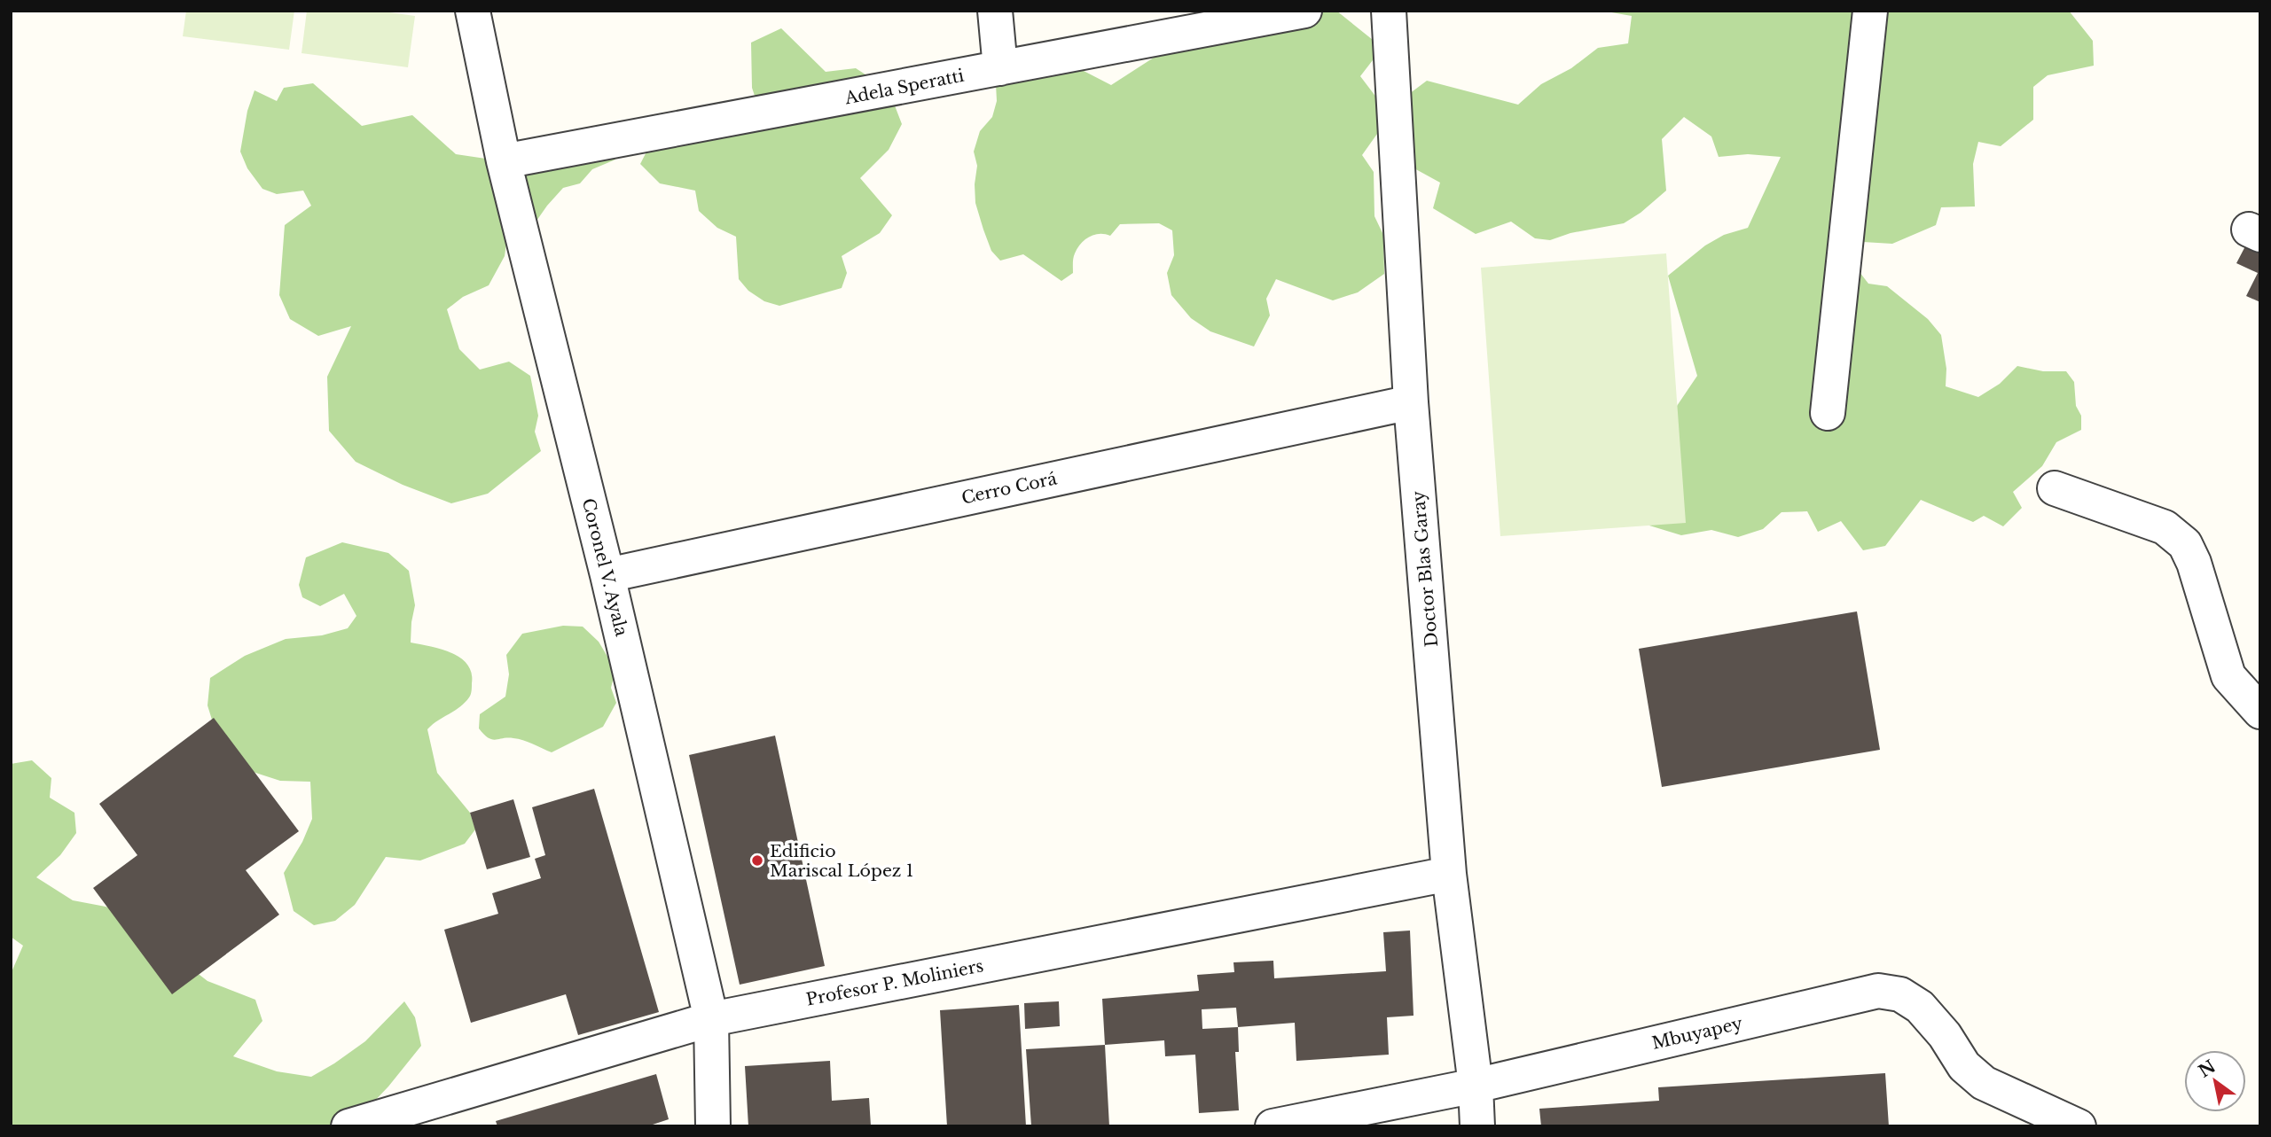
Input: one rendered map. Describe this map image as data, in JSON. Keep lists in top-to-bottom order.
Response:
{
  "streets": {
    "street": [
      "Adela Speratti",
      "Cerro Corá",
      "Coronel V. Ayala",
      "Doctor Blas Garay",
      "Profesor P. Moliniers",
      "Mbuyapey"
    ]
  },
  "crossings": [
    ["Adela Speratti", "Coronel V. Ayala"],
    ["Cerro Corá", "Coronel V. Ayala"],
    ["Cerro Corá", "Doctor Blas Garay"],
    ["Coronel V. Ayala", "Profesor P. Moliniers"],
    ["Doctor Blas Garay", "Profesor P. Moliniers"],
    ["Doctor Blas Garay", "Mbuyapey"]
  ],
  "places": ["Edificio Mariscal López 1"],
  "north": "top left"
}
